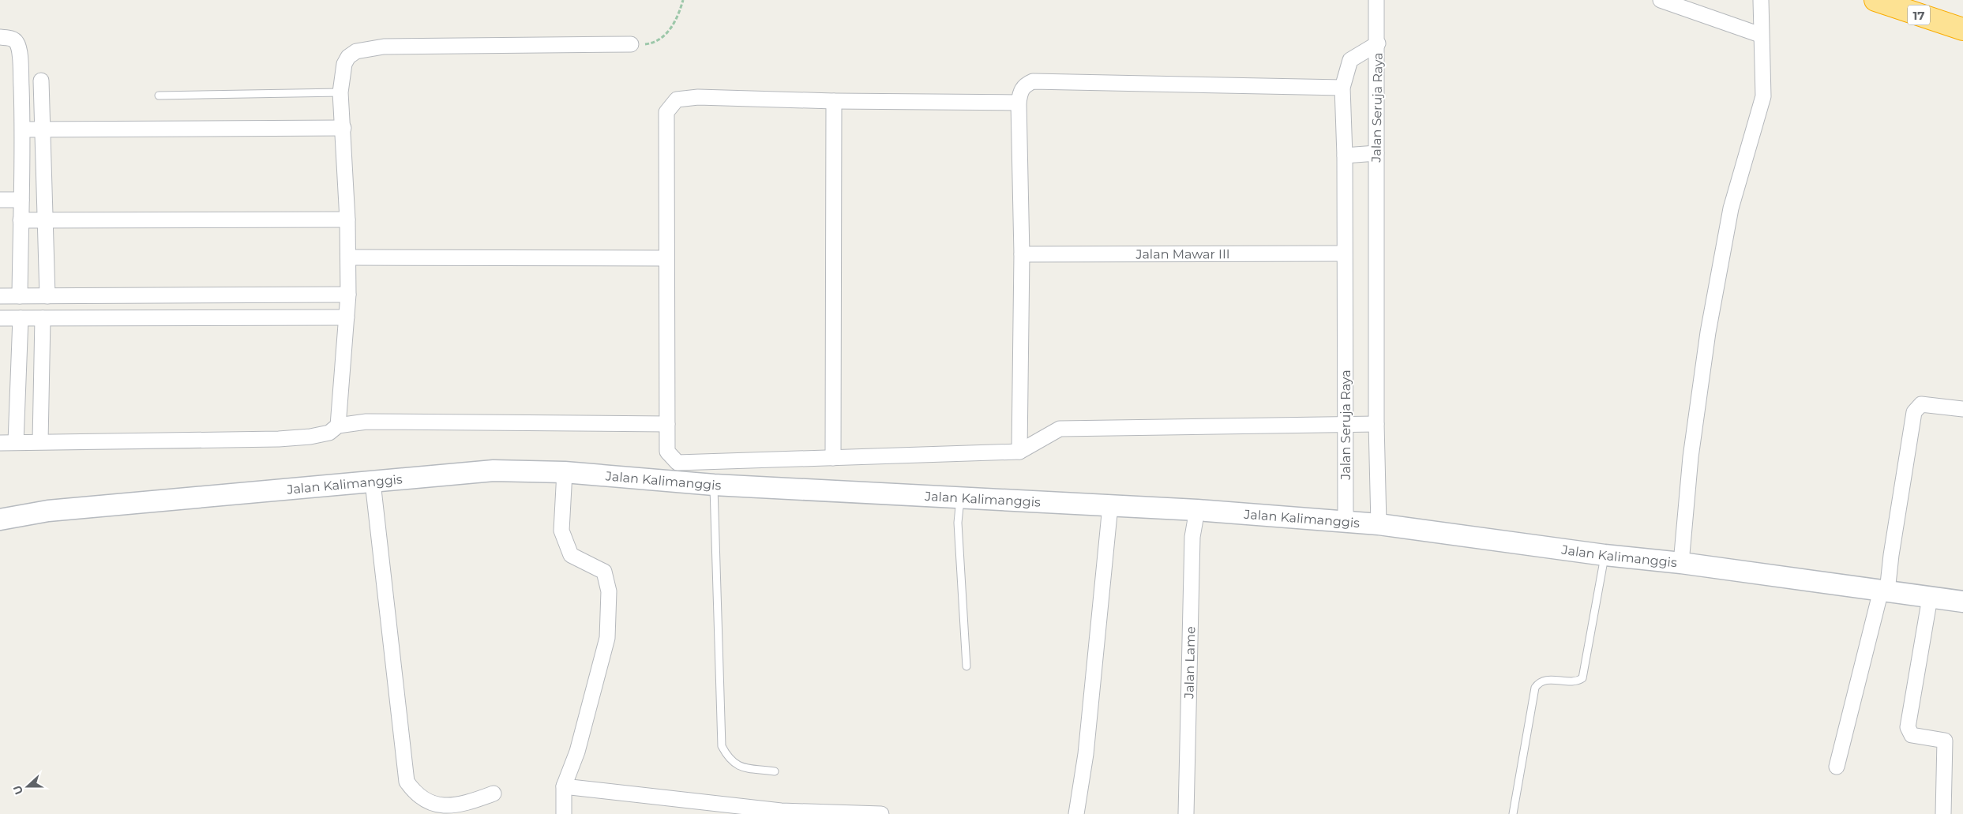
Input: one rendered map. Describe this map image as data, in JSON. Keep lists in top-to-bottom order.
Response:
{
  "streets": {
    "highway": ["17"],
    "main road": ["Jalan Kalimanggis"],
    "street": ["Jalan Seruja Raya", "Jalan Mawar III", "Jalan Lame"]
  },
  "crossings": [
    ["Jalan Seruja Raya", "Jalan Mawar III"],
    ["Jalan Seruja Raya", "Jalan Kalimanggis"],
    ["Jalan Kalimanggis", "Jalan Lame"]
  ],
  "north": "left"
}
